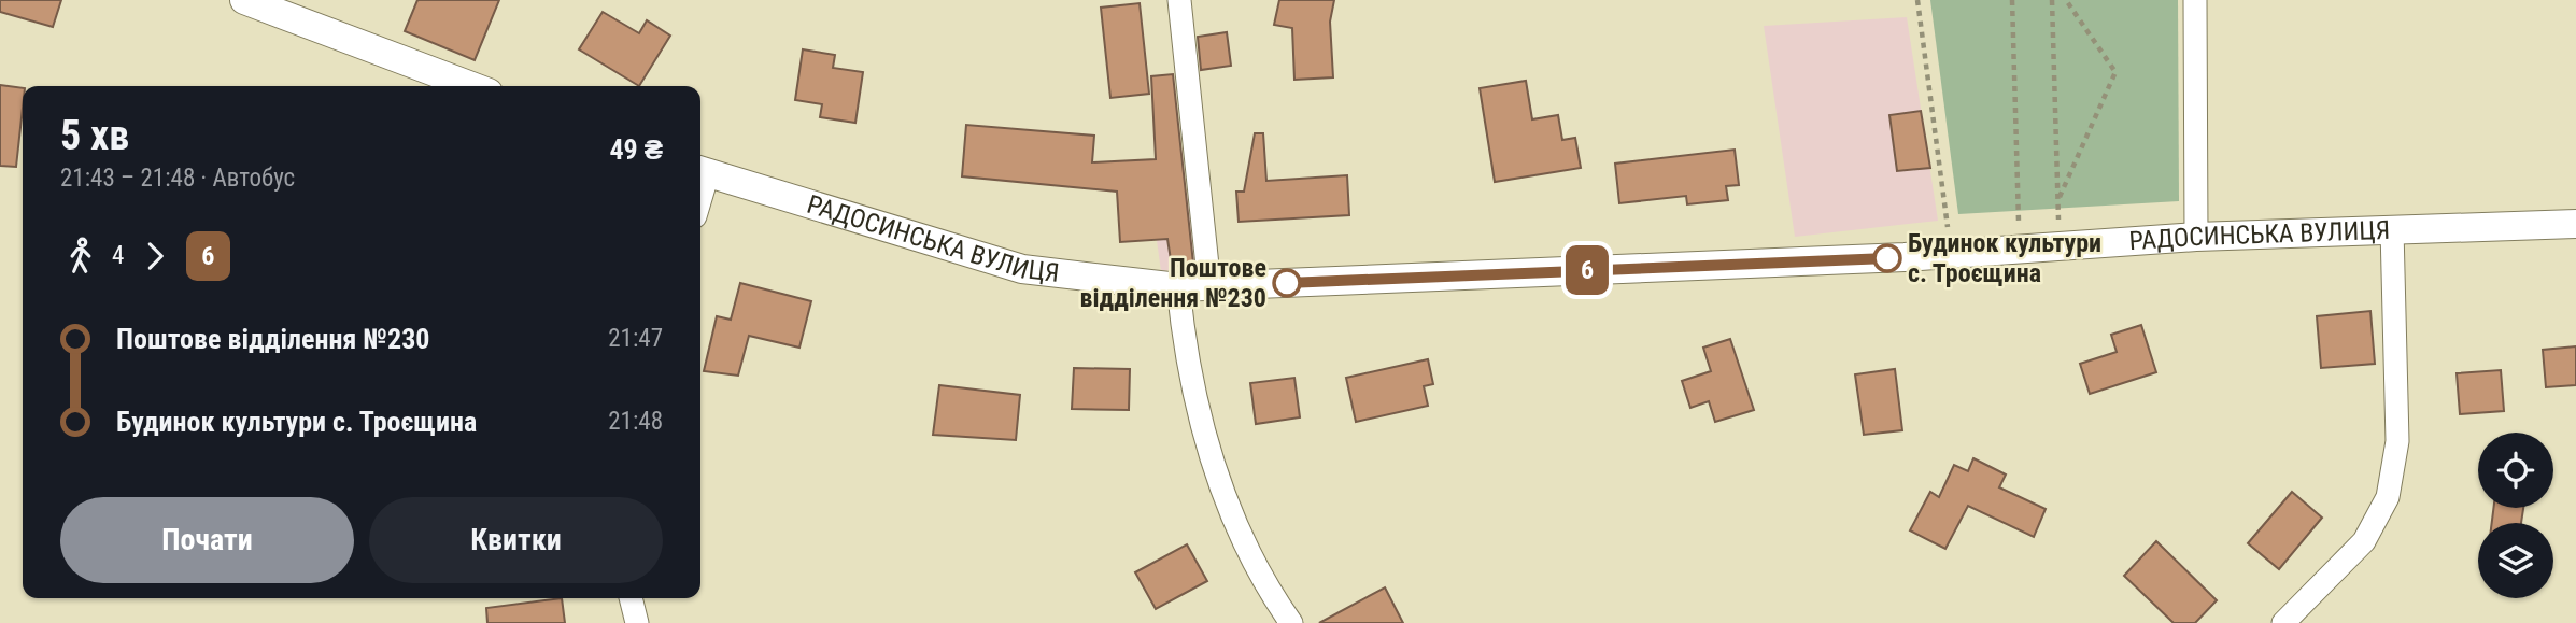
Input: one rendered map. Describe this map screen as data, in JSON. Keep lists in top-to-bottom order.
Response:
{
  "streets": {
    "street": ["РАДОСИНСЬКА ВУЛИЦЯ"]
  },
  "places": ["Будинок культури с. Троєщина", "Поштове відділення №230"],
  "lines": ["bus line 6"],
  "page": {
    "on_map": "6",
    "heading": ["5 хв", "21:43 – 21:48 · Автобус", "49 ₴"],
    "legs": ["4", "6"],
    "list": [
      {
        "name": "Поштове відділення №230",
        "value": "21:47"
      },
      {
        "name": "Будинок культури с. Троєщина",
        "value": "21:48"
      }
    ],
    "buttons": ["Почати", "Квитки"]
  }
}
